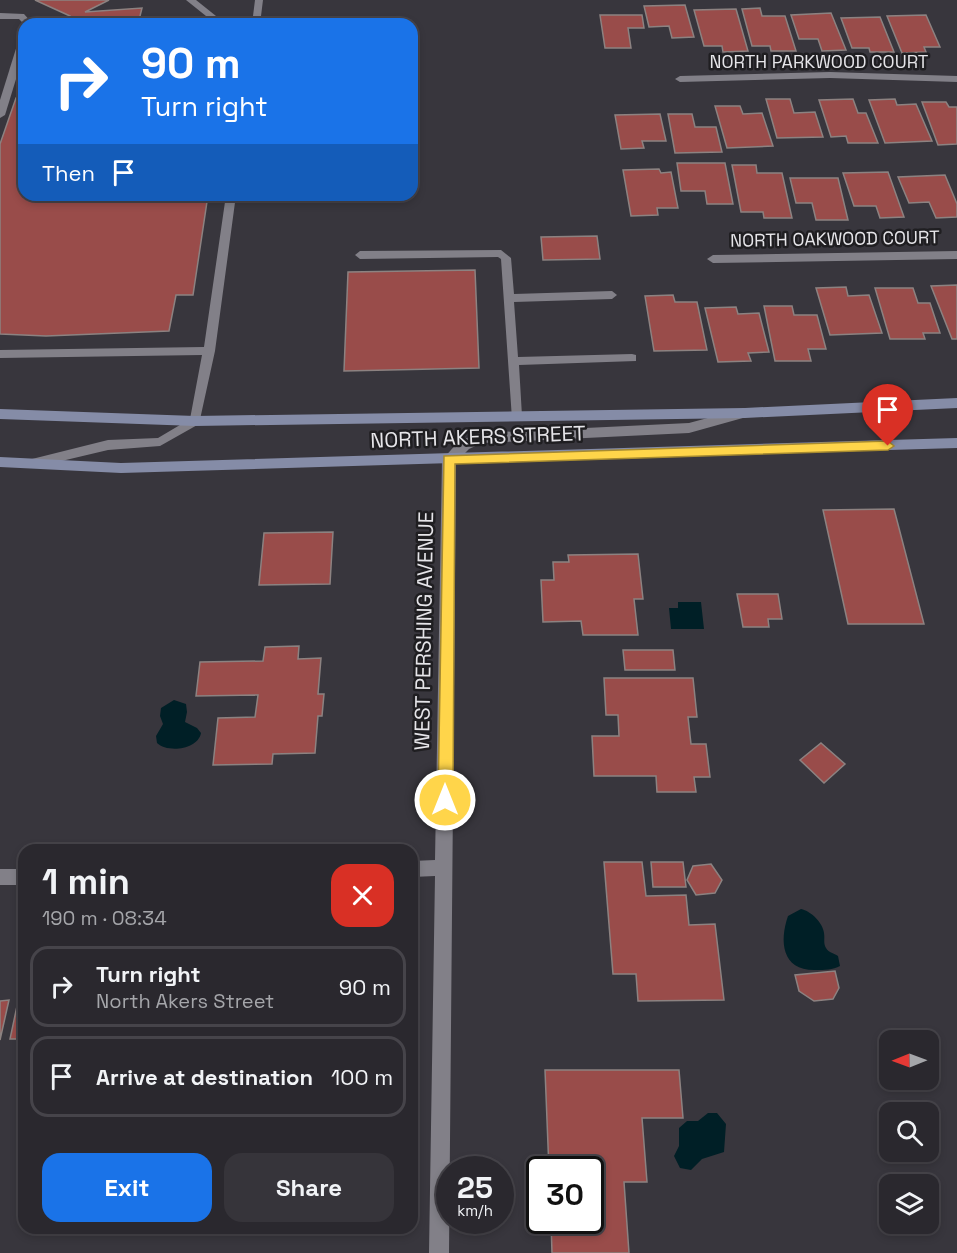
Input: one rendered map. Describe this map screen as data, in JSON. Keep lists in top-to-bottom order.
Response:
{
  "streets": {
    "main road": ["NORTH AKERS STREET"],
    "street": ["NORTH PARKWOOD COURT", "NORTH OAKWOOD COURT", "WEST PERSHING AVENUE"]
  },
  "crossings": [
    ["NORTH AKERS STREET", "WEST PERSHING AVENUE"]
  ],
  "north": "left",
  "page": {
    "turn": ["90 m", "Turn right"],
    "then": "Then",
    "heading": ["1 min", "190 m · 08:34"],
    "list": [
      {
        "name": "Turn right",
        "note": "North Akers Street",
        "value": "90 m"
      },
      {
        "name": "Arrive at destination",
        "value": "100 m"
      }
    ],
    "buttons": ["Exit", "Share"],
    "speed": "25 km/h",
    "limit": "30"
  }
}
